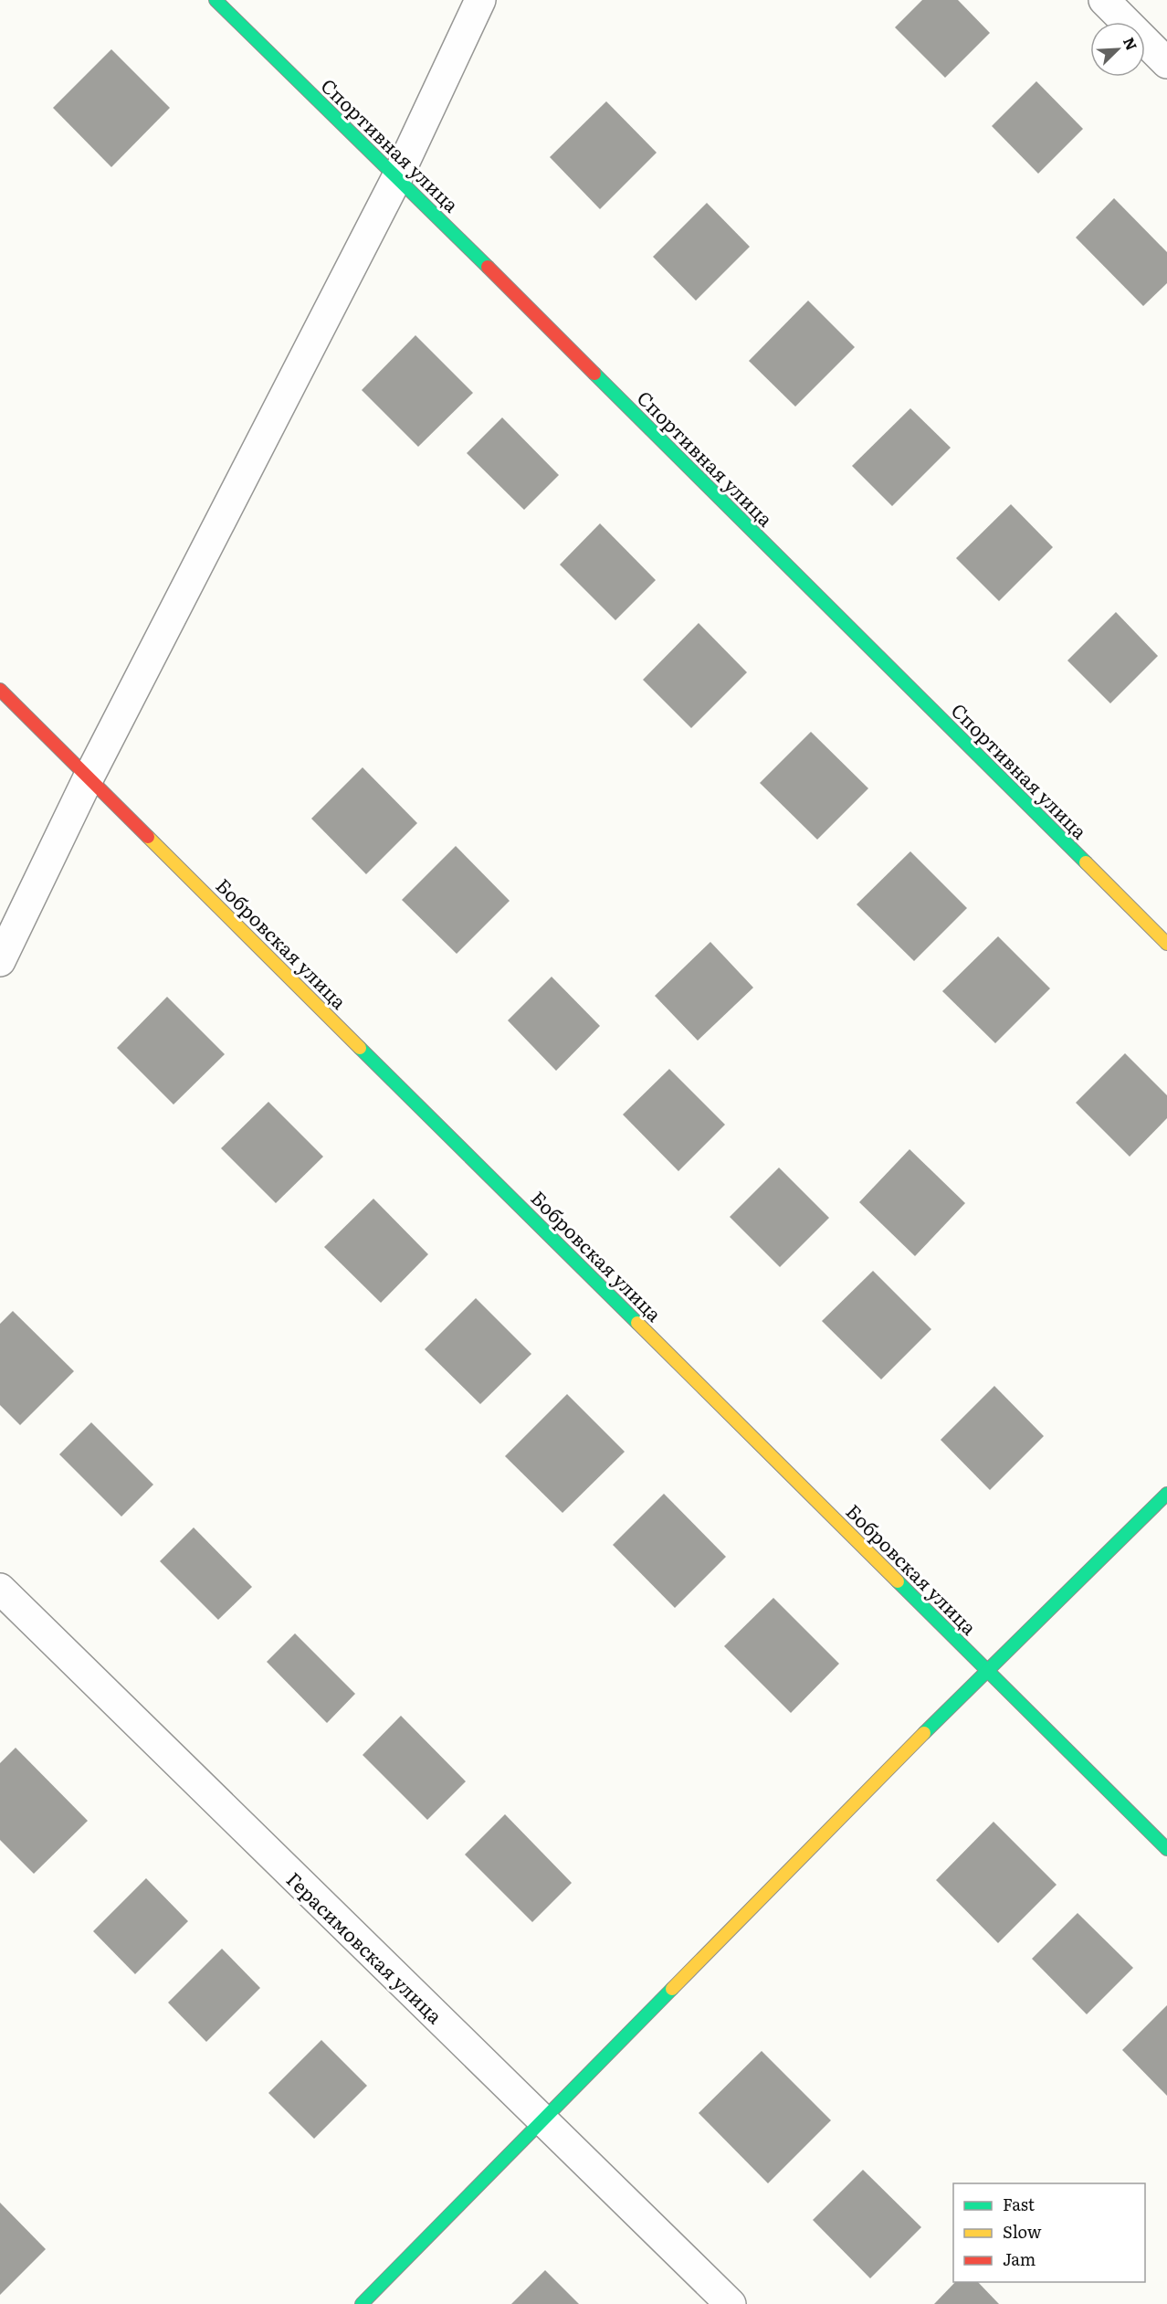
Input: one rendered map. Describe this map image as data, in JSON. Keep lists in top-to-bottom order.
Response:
{
  "streets": {
    "street": ["Спортивная улица", "Бобровская улица", "Герасимовская улица"]
  },
  "legend": ["Fast", "Slow", "Jam"],
  "north": "top right"
}
